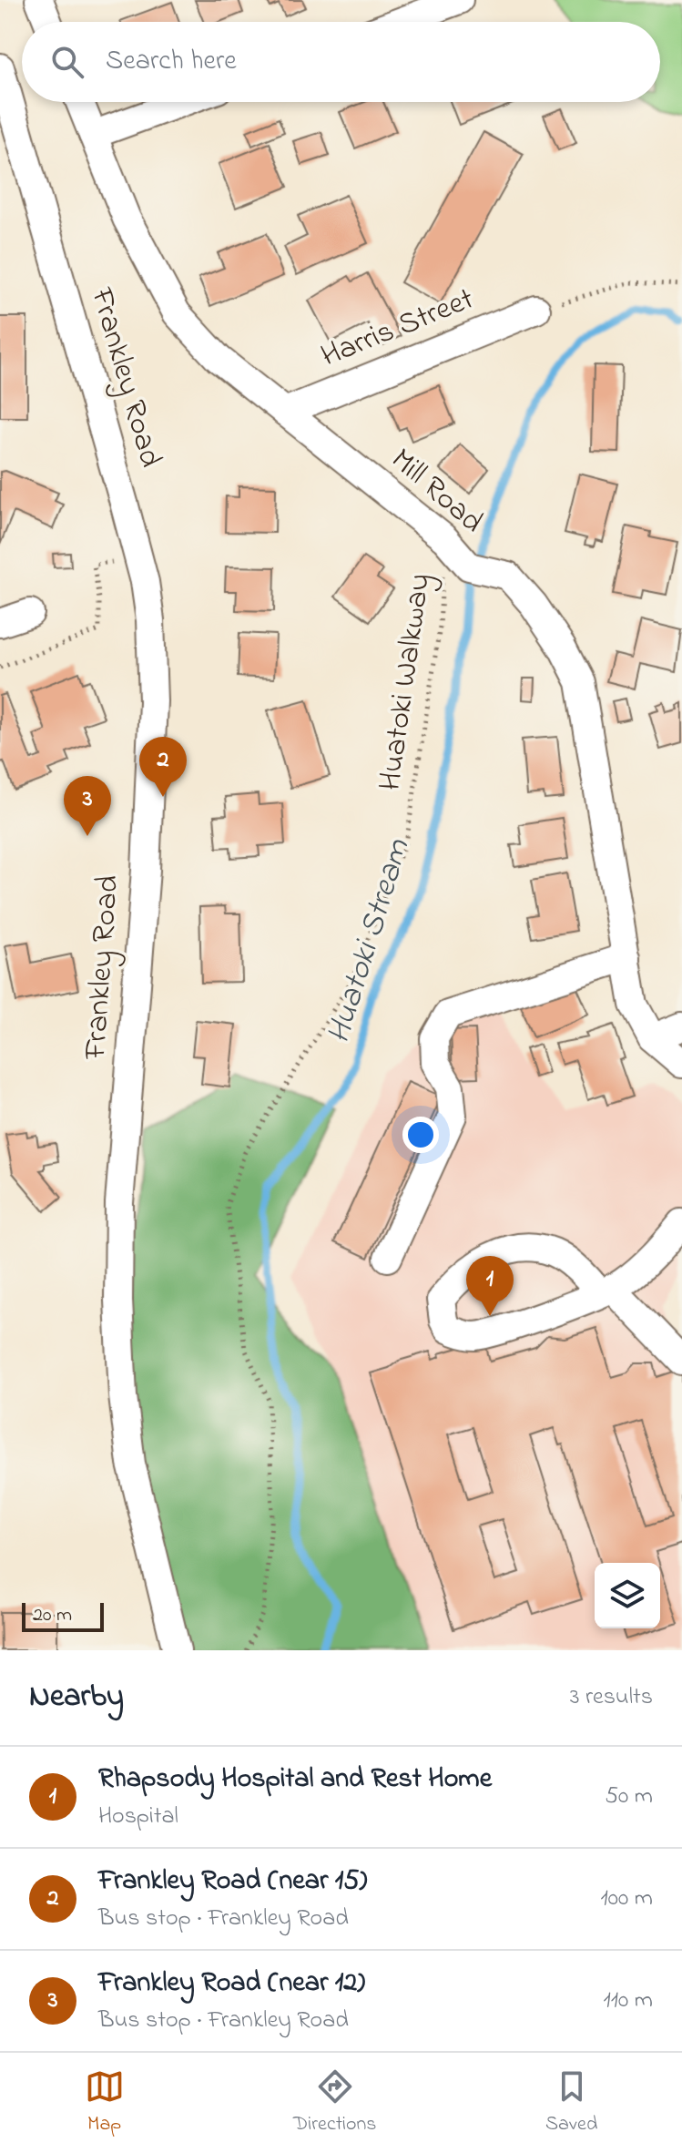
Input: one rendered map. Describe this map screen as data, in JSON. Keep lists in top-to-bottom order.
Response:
{
  "streets": {
    "street": ["Harris Street", "Frankley Road", "Mill Road"],
    "path": ["Huatoki Walkway"]
  },
  "crossings": [
    ["Harris Street", "Mill Road"],
    ["Mill Road", "Huatoki Walkway"]
  ],
  "water": ["Huatoki Stream"],
  "scale_bar": "20 m",
  "page": {
    "search": "Search here",
    "pins": ["2", "3", "1"],
    "scale": "20 m",
    "heading": ["Nearby", "3 results"],
    "list": [
      {
        "mark": "1",
        "name": "Rhapsody Hospital and Rest Home",
        "note": "Hospital",
        "value": "50 m"
      },
      {
        "mark": "2",
        "name": "Frankley Road (near 15)",
        "note": "Bus stop · Frankley Road",
        "value": "100 m"
      },
      {
        "mark": "3",
        "name": "Frankley Road (near 12)",
        "note": "Bus stop · Frankley Road",
        "value": "110 m"
      }
    ],
    "nav": ["Map", "Directions", "Saved"]
  }
}
